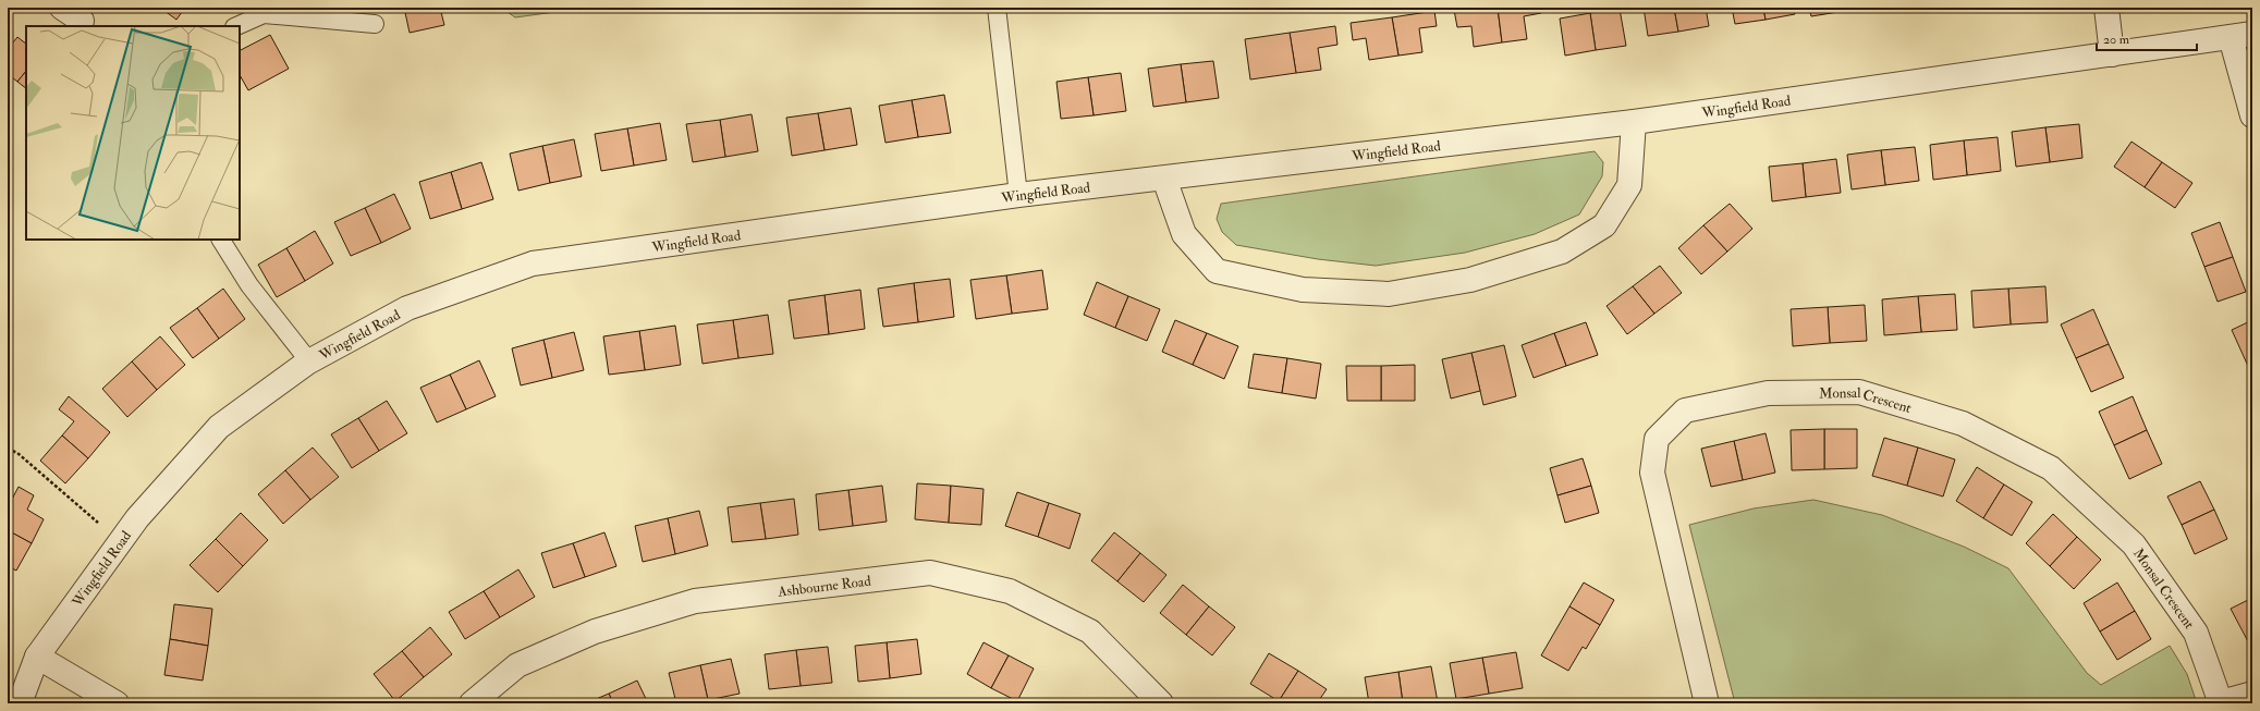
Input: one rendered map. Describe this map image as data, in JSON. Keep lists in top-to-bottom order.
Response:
{
  "streets": {
    "street": ["Wingfield Road", "Monsal Crescent", "Ashbourne Road"]
  },
  "scale_bar": "20 m"
}
